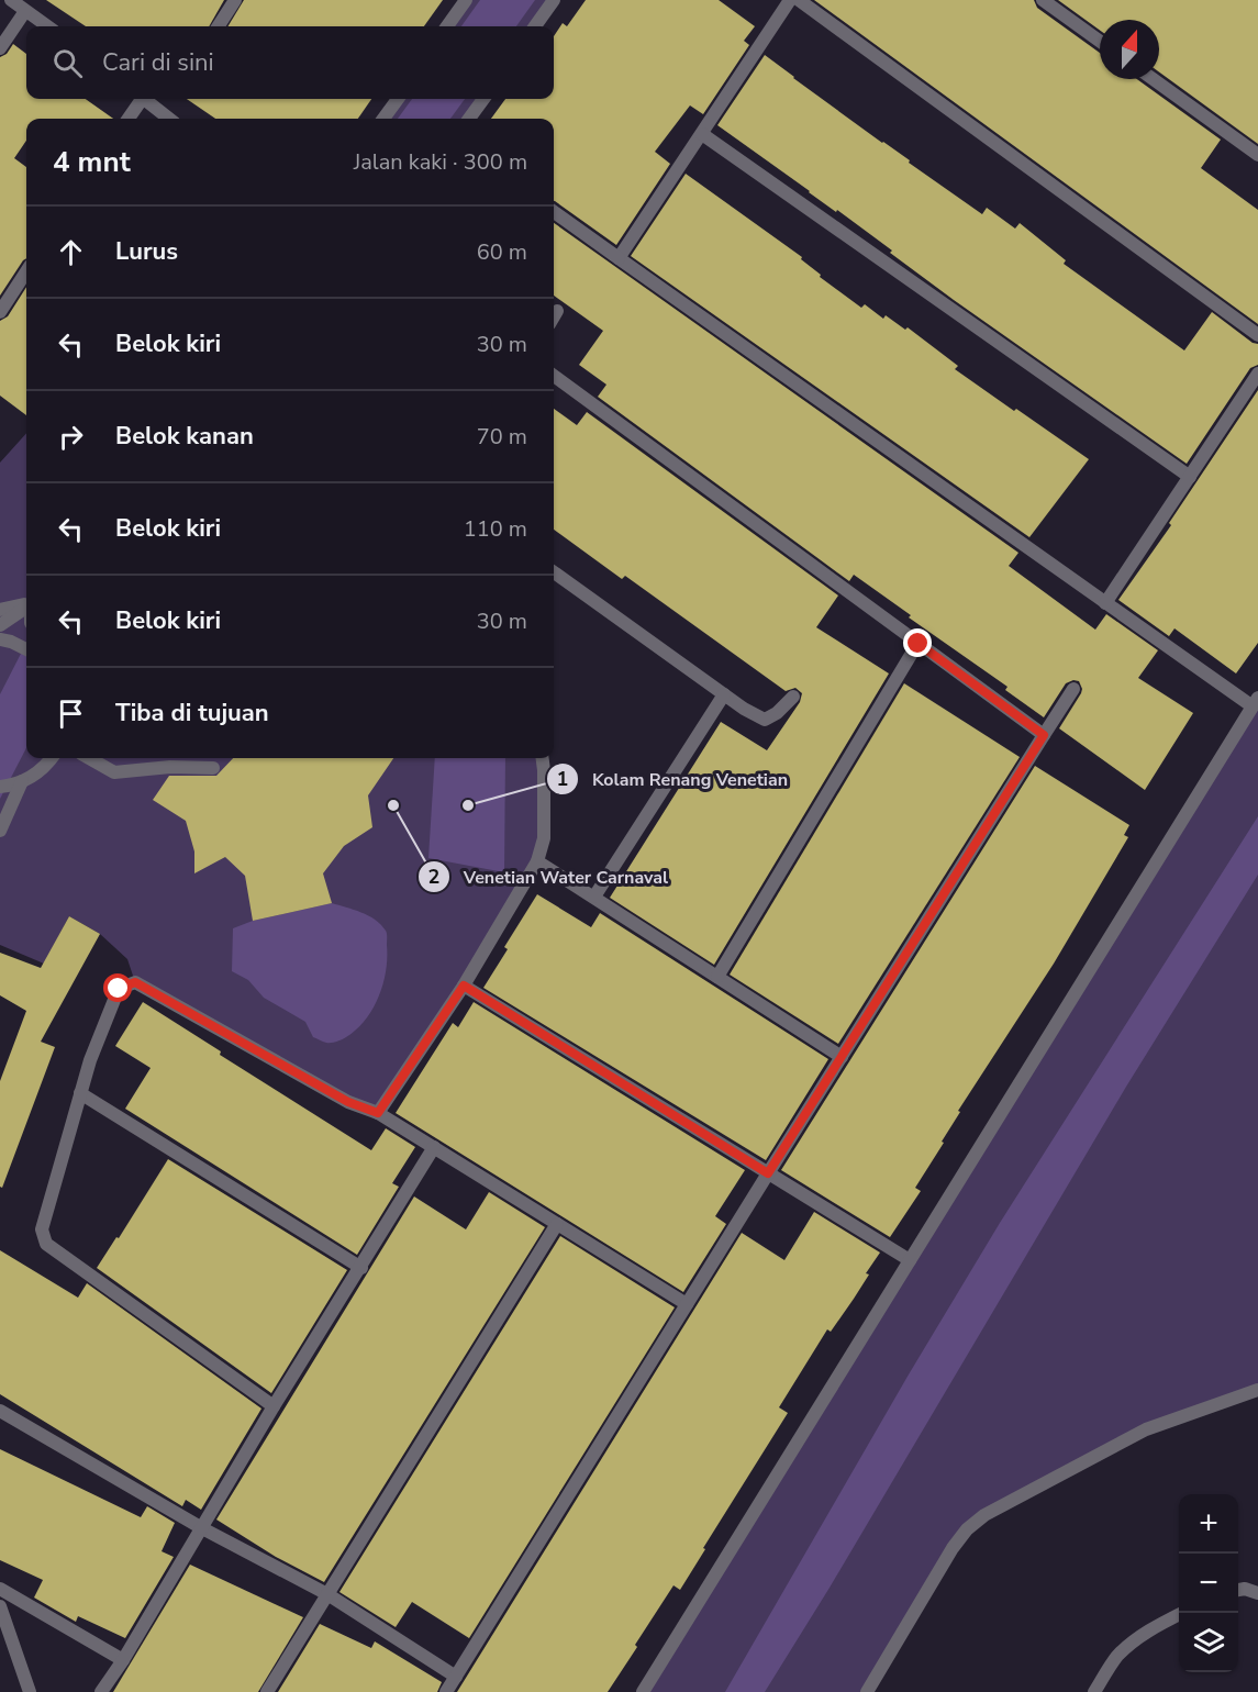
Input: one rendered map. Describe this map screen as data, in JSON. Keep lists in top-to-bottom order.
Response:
{
  "places": ["Venetian Water Carnaval", "Kolam Renang Venetian"],
  "north": "top",
  "page": {
    "search": "Cari di sini",
    "heading": ["4 mnt", "Jalan kaki · 300 m"],
    "list": [
      ["Lurus", "60 m"],
      ["Belok kiri", "30 m"],
      ["Belok kanan", "70 m"],
      ["Belok kiri", "110 m"],
      ["Belok kiri", "30 m"],
      "Tiba di tujuan"
    ],
    "map_buttons": ["+", "−"]
  }
}
